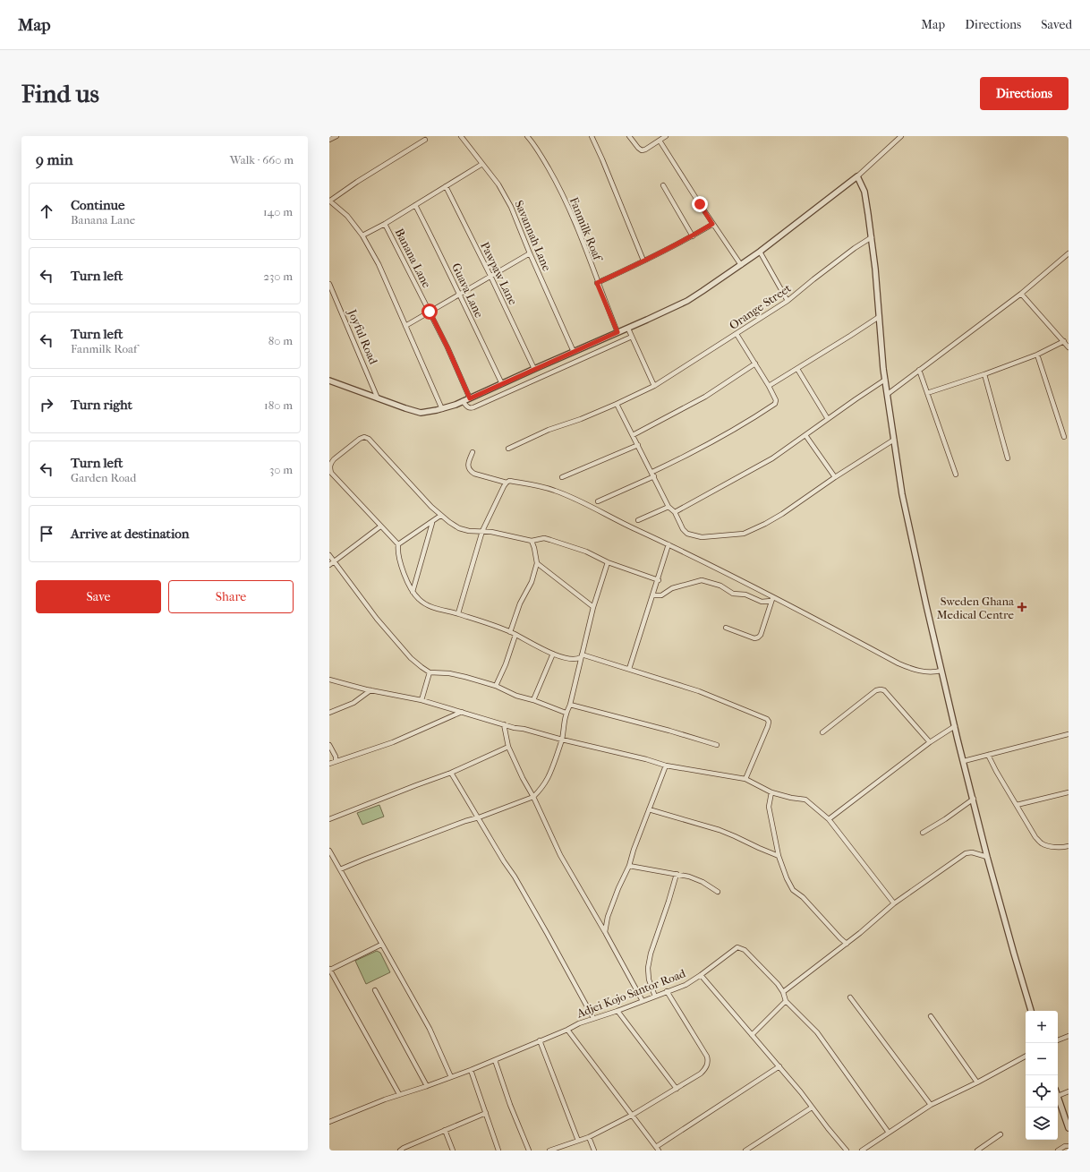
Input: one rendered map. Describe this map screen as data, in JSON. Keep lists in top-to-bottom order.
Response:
{
  "streets": {
    "street": [
      "Fanmilk Roaf",
      "Savannah Lane",
      "Banana Lane",
      "Pawpaw Lane",
      "Guava Lane",
      "Orange Street",
      "Joyful Road",
      "Adjei Kojo Santor Road"
    ]
  },
  "places": {
    "health": ["Sweden Ghana Medical Centre"]
  },
  "page": {
    "header": "Map",
    "nav": ["Map", "Directions", "Saved"],
    "buttons": [
      "Directions",
      ["Save", "Share"]
    ],
    "title": "Find us",
    "heading": ["9 min", "Walk · 660 m"],
    "list": [
      ["Continue", "Banana Lane", "140 m"],
      ["Turn left", "230 m"],
      ["Turn left", "Fanmilk Roaf", "80 m"],
      ["Turn right", "180 m"],
      ["Turn left", "Garden Road", "30 m"],
      "Arrive at destination"
    ],
    "map_buttons": ["+", "−"]
  }
}
